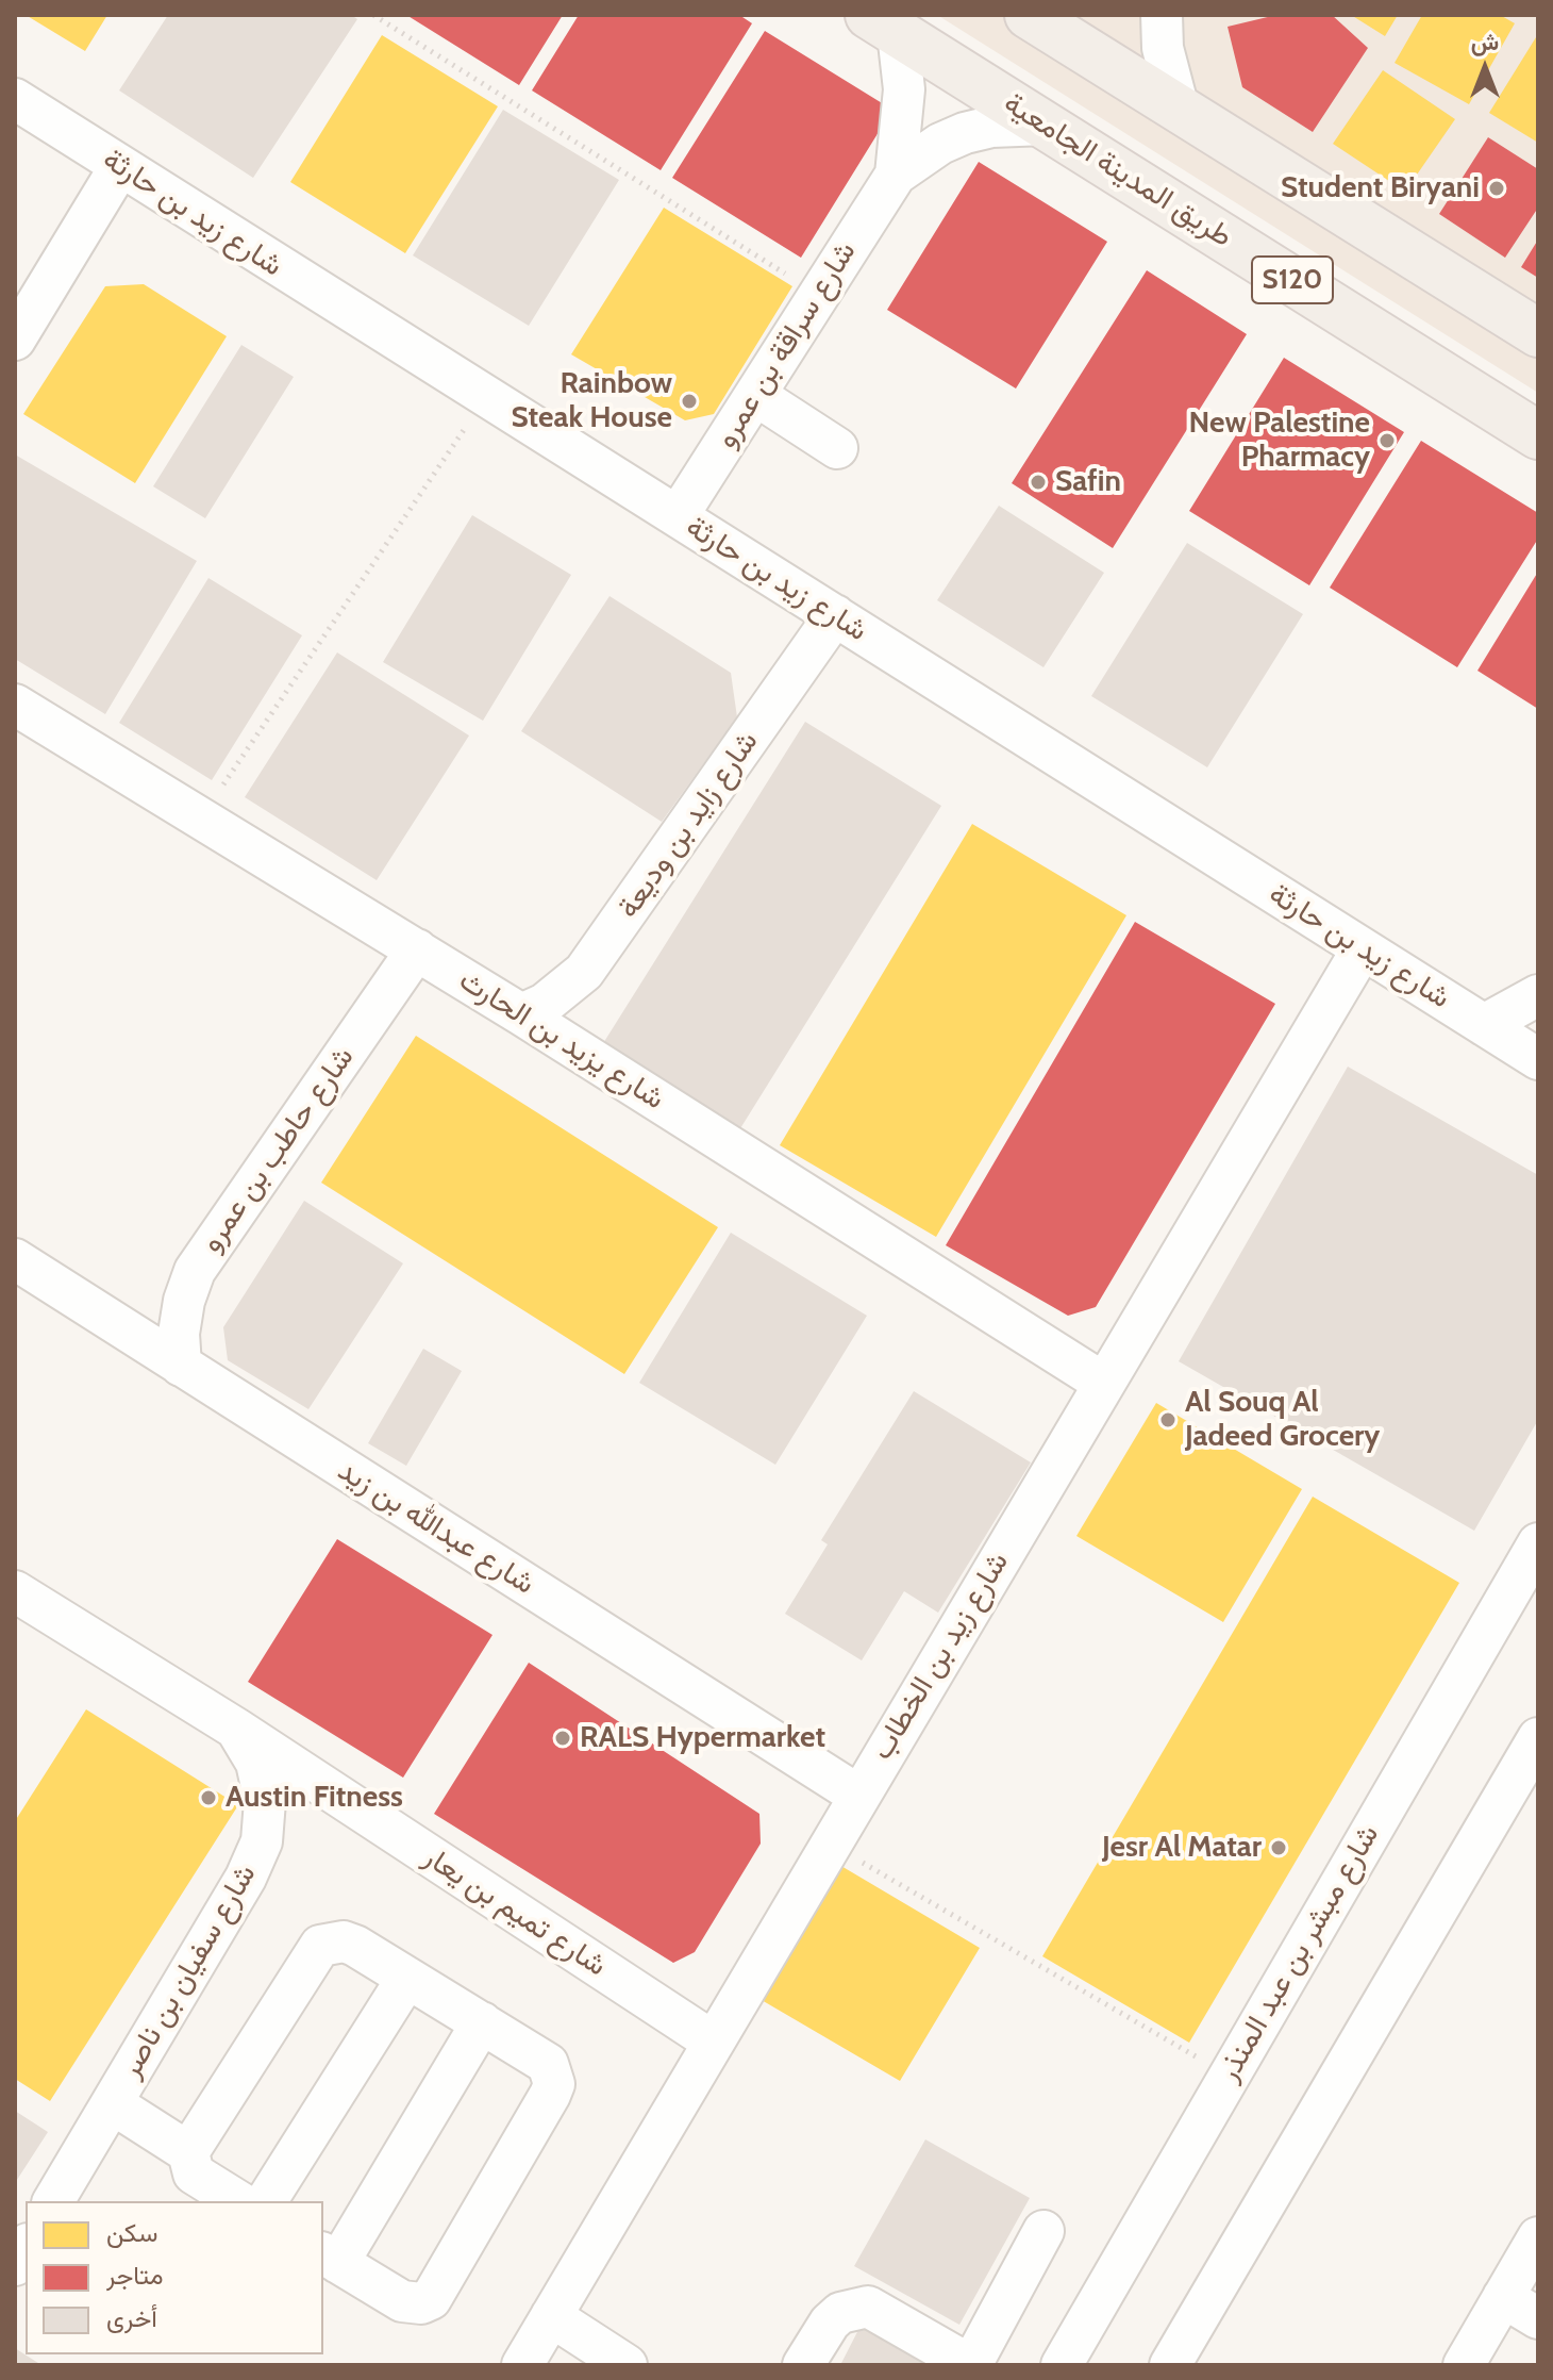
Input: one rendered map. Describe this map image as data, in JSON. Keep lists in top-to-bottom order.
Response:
{
  "streets": {
    "main road": ["طريق المدينة الجامعية", "S120"],
    "street": [
      "شارع زيد بن حارثة",
      "شارع سراقة بن عمرو",
      "شارع زايد بن وديعة",
      "شارع يزيد بن الحارث",
      "شارع حاطب بن عمرو",
      "شارع عبدالله بن زيد",
      "شارع زيد بن الخطاب",
      "شارع تميم بن يعار",
      "شارع مبشر بن عبد المنذر",
      "شارع سفيان بن ناصر"
    ]
  },
  "crossings": [
    ["طريق المدينة الجامعية", "شارع سراقة بن عمرو"],
    ["شارع زيد بن حارثة", "شارع سراقة بن عمرو"],
    ["شارع زيد بن حارثة", "شارع زايد بن وديعة"],
    ["شارع زيد بن حارثة", "شارع زيد بن الخطاب"],
    ["شارع زايد بن وديعة", "شارع يزيد بن الحارث"],
    ["شارع يزيد بن الحارث", "شارع حاطب بن عمرو"],
    ["شارع يزيد بن الحارث", "شارع زيد بن الخطاب"],
    ["شارع حاطب بن عمرو", "شارع عبدالله بن زيد"],
    ["شارع عبدالله بن زيد", "شارع زيد بن الخطاب"],
    ["شارع زيد بن الخطاب", "شارع تميم بن يعار"],
    ["شارع تميم بن يعار", "شارع سفيان بن ناصر"]
  ],
  "places": [
    "Student Biryani",
    "Rainbow Steak House",
    "New Palestine Pharmacy",
    "Safin",
    "Al Souq Al Jadeed Grocery",
    "RALS Hypermarket",
    "Austin Fitness",
    "Jesr Al Matar"
  ],
  "legend": ["سكن", "متاجر", "أخرى"],
  "north": "top"
}
